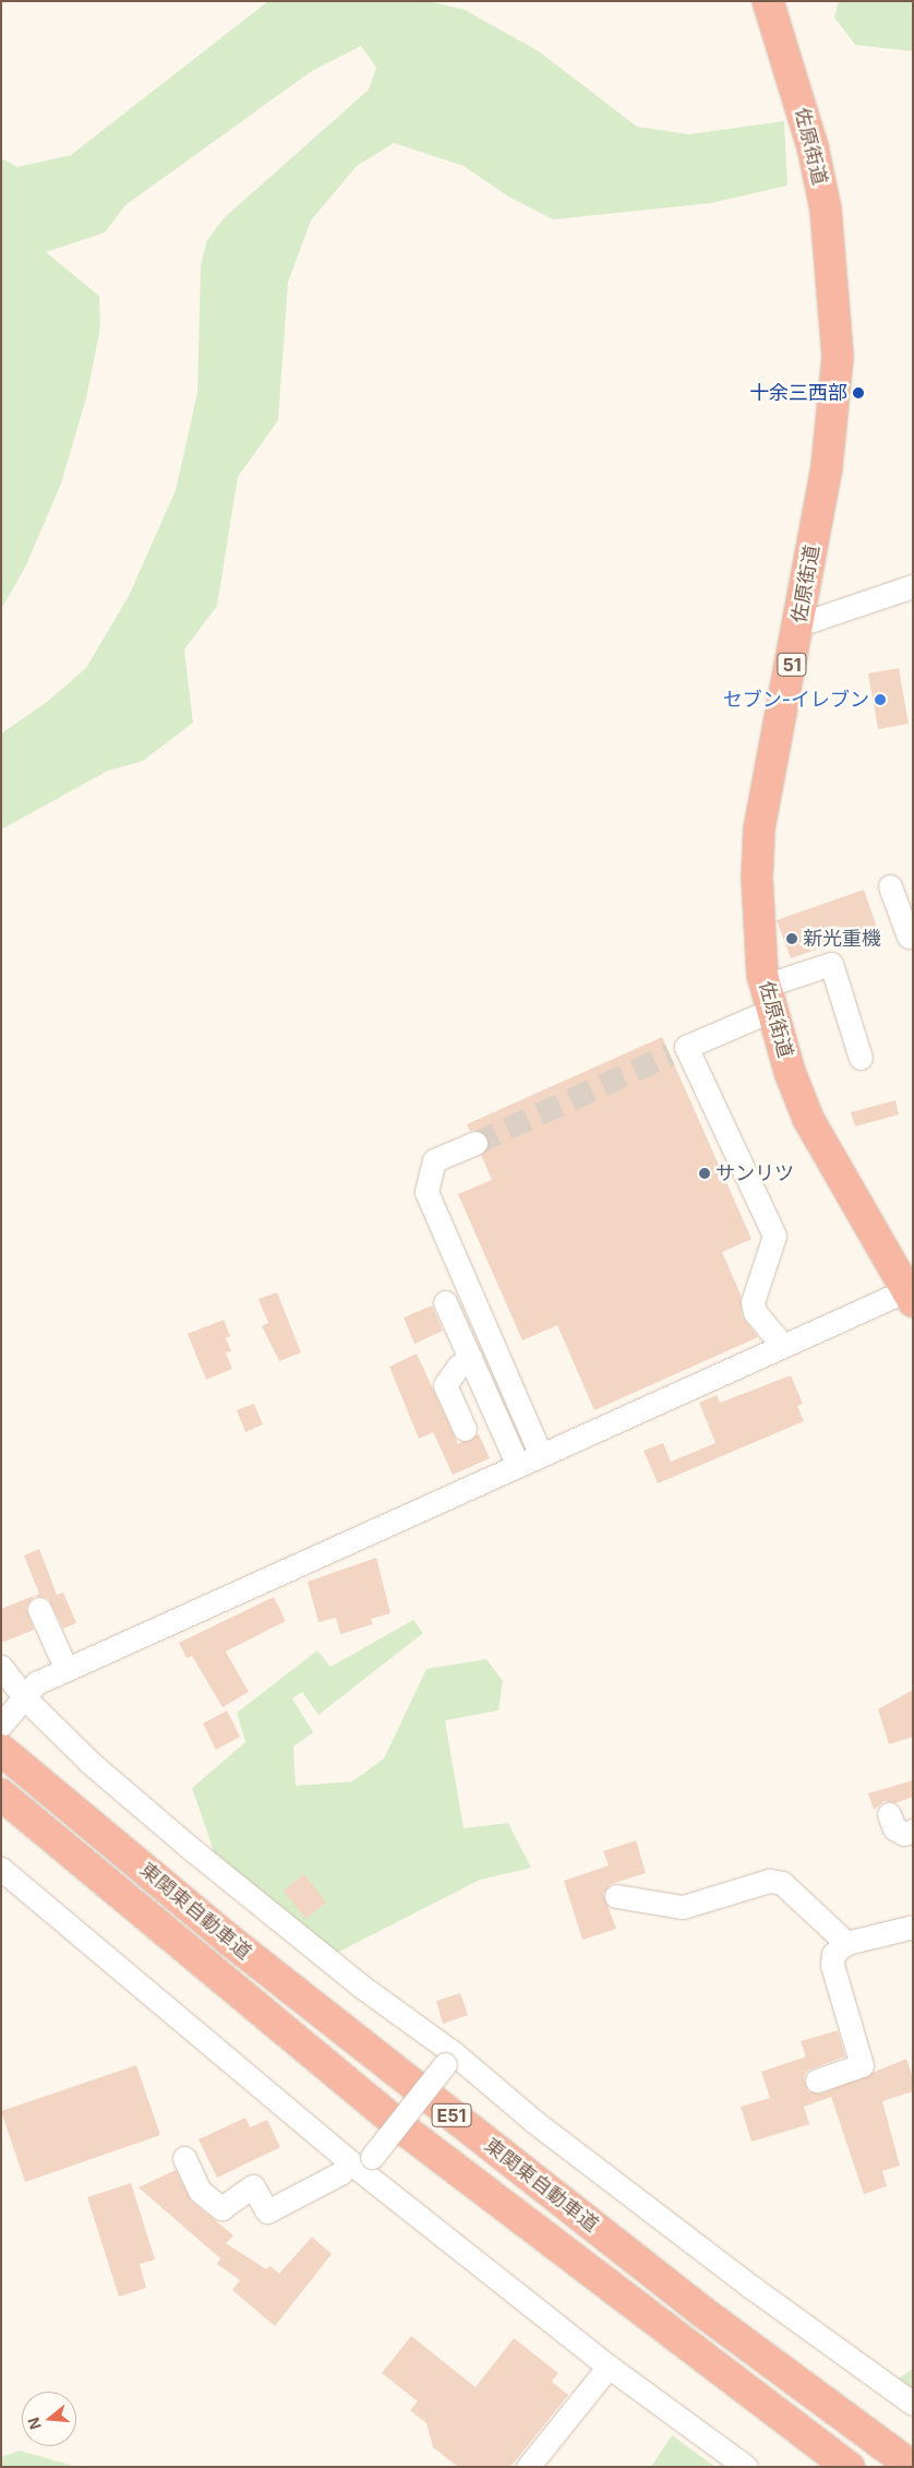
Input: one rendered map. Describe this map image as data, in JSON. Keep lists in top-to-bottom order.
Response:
{
  "streets": {
    "highway": [
      "佐原街道",
      "51",
      "東関東自動車道",
      "E51"
    ]
  },
  "places": [
    "十余三西部",
    "セブン-イレブン",
    "新光重機",
    "サンリツ"
  ],
  "north": "left"
}
